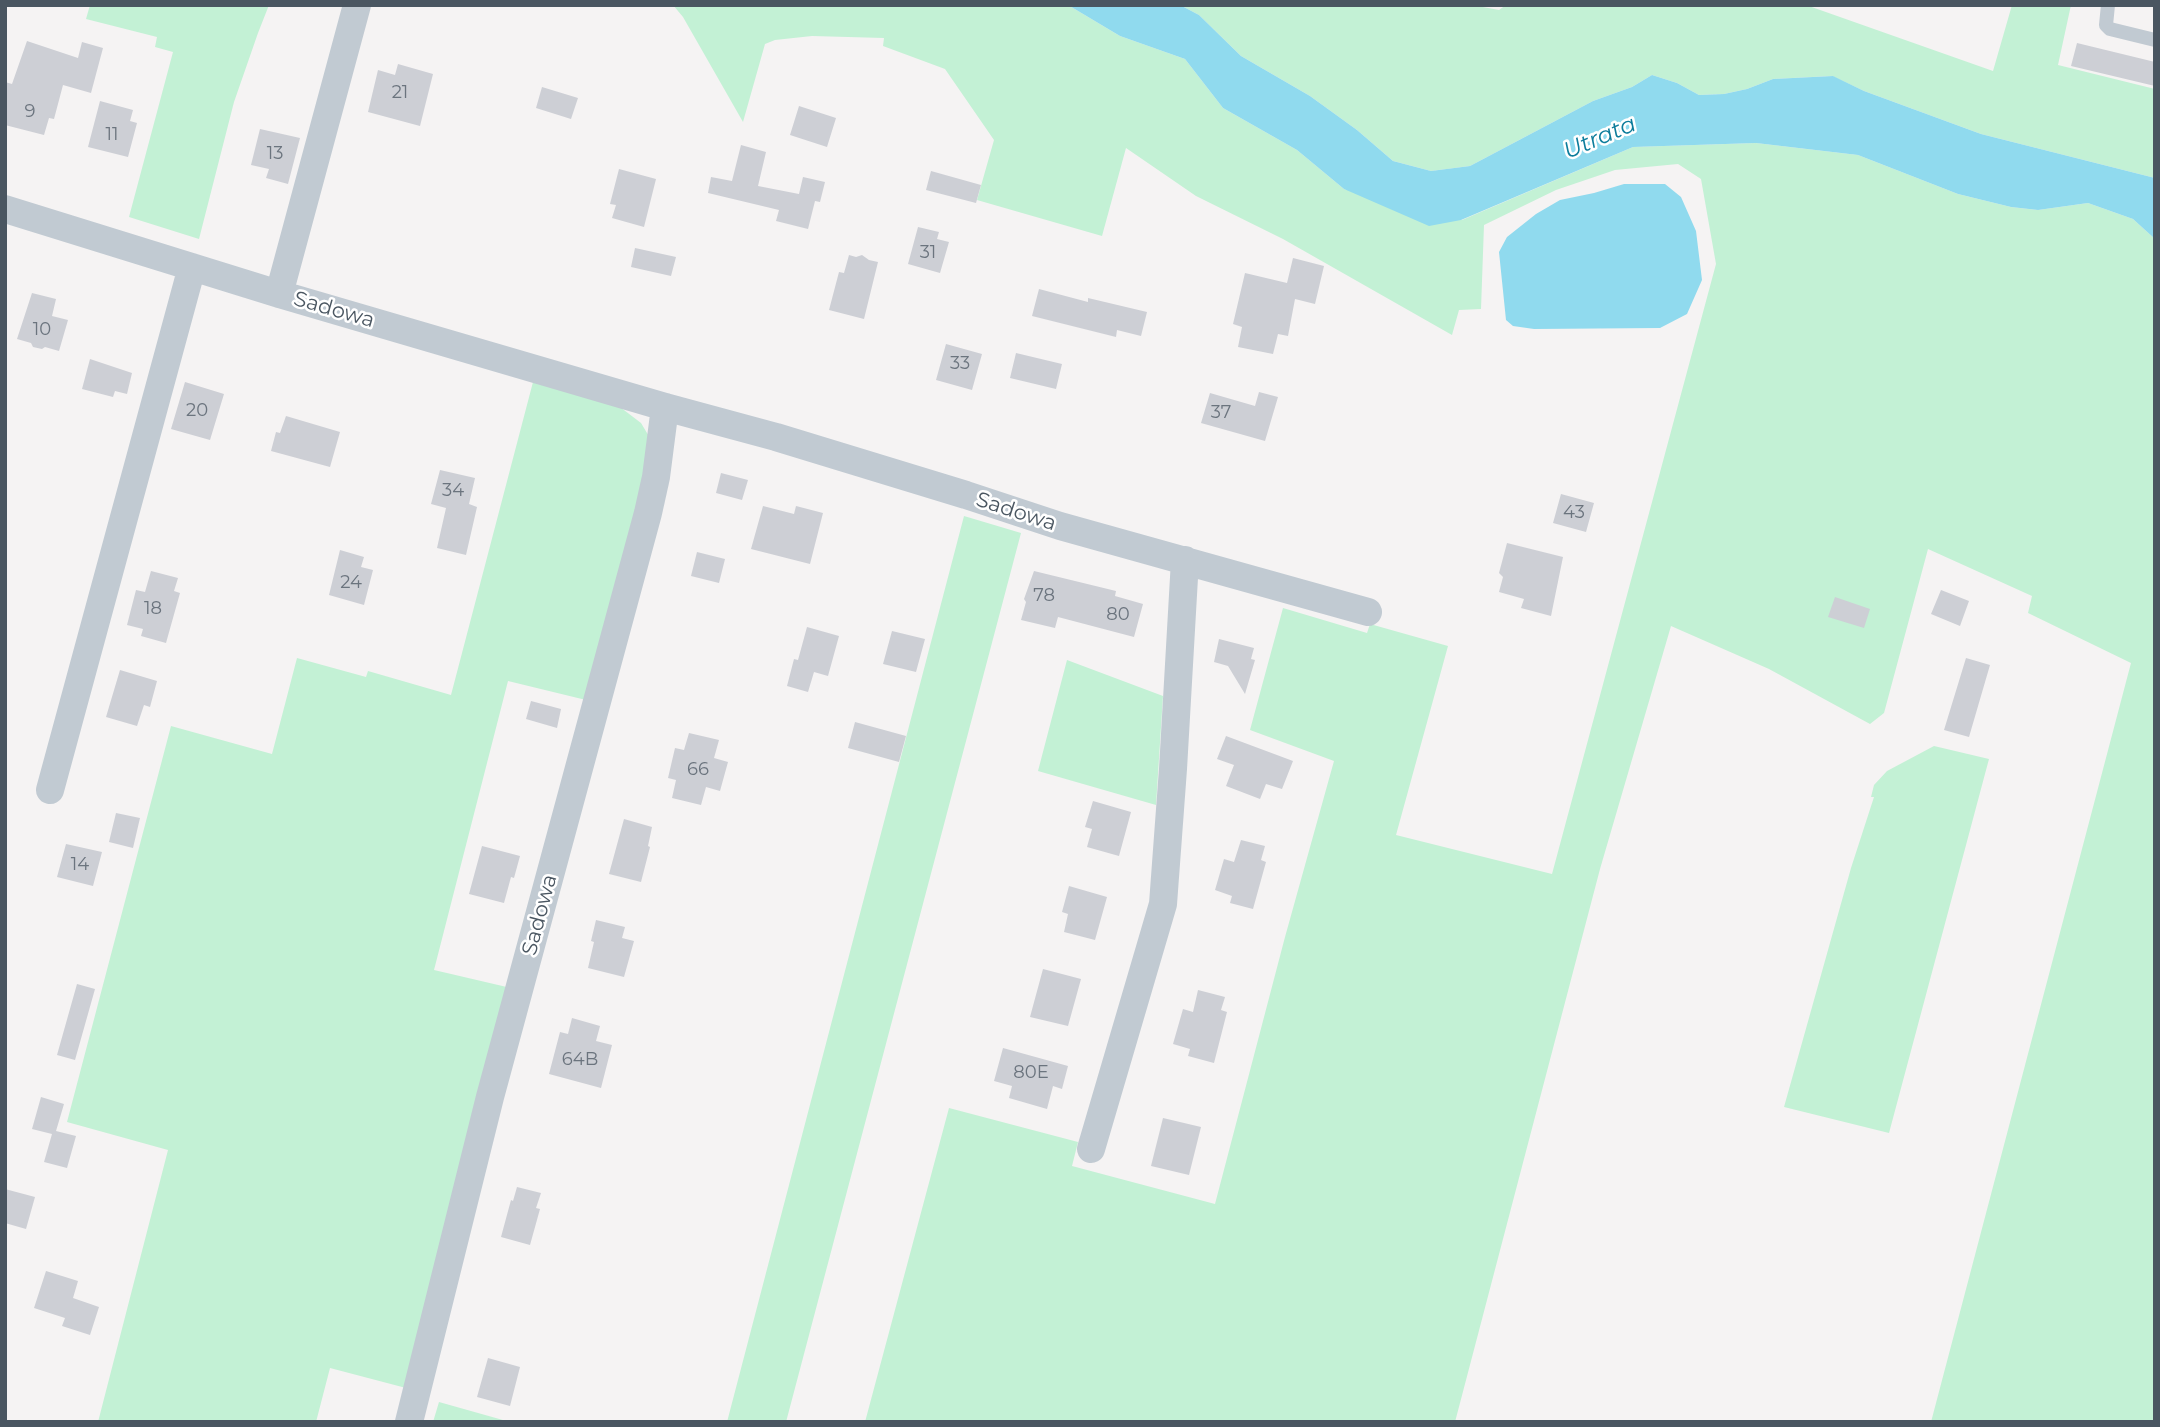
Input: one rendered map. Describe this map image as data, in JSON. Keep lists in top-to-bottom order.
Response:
{
  "streets": {
    "street": ["Sadowa"]
  },
  "water": ["Utrata"],
  "house_numbers": [
    "21",
    "9",
    "11",
    "13",
    "31",
    "10",
    "33",
    "20",
    "37",
    "34",
    "43",
    "24",
    "78",
    "18",
    "80",
    "66",
    "14",
    "64B",
    "80E"
  ]
}
